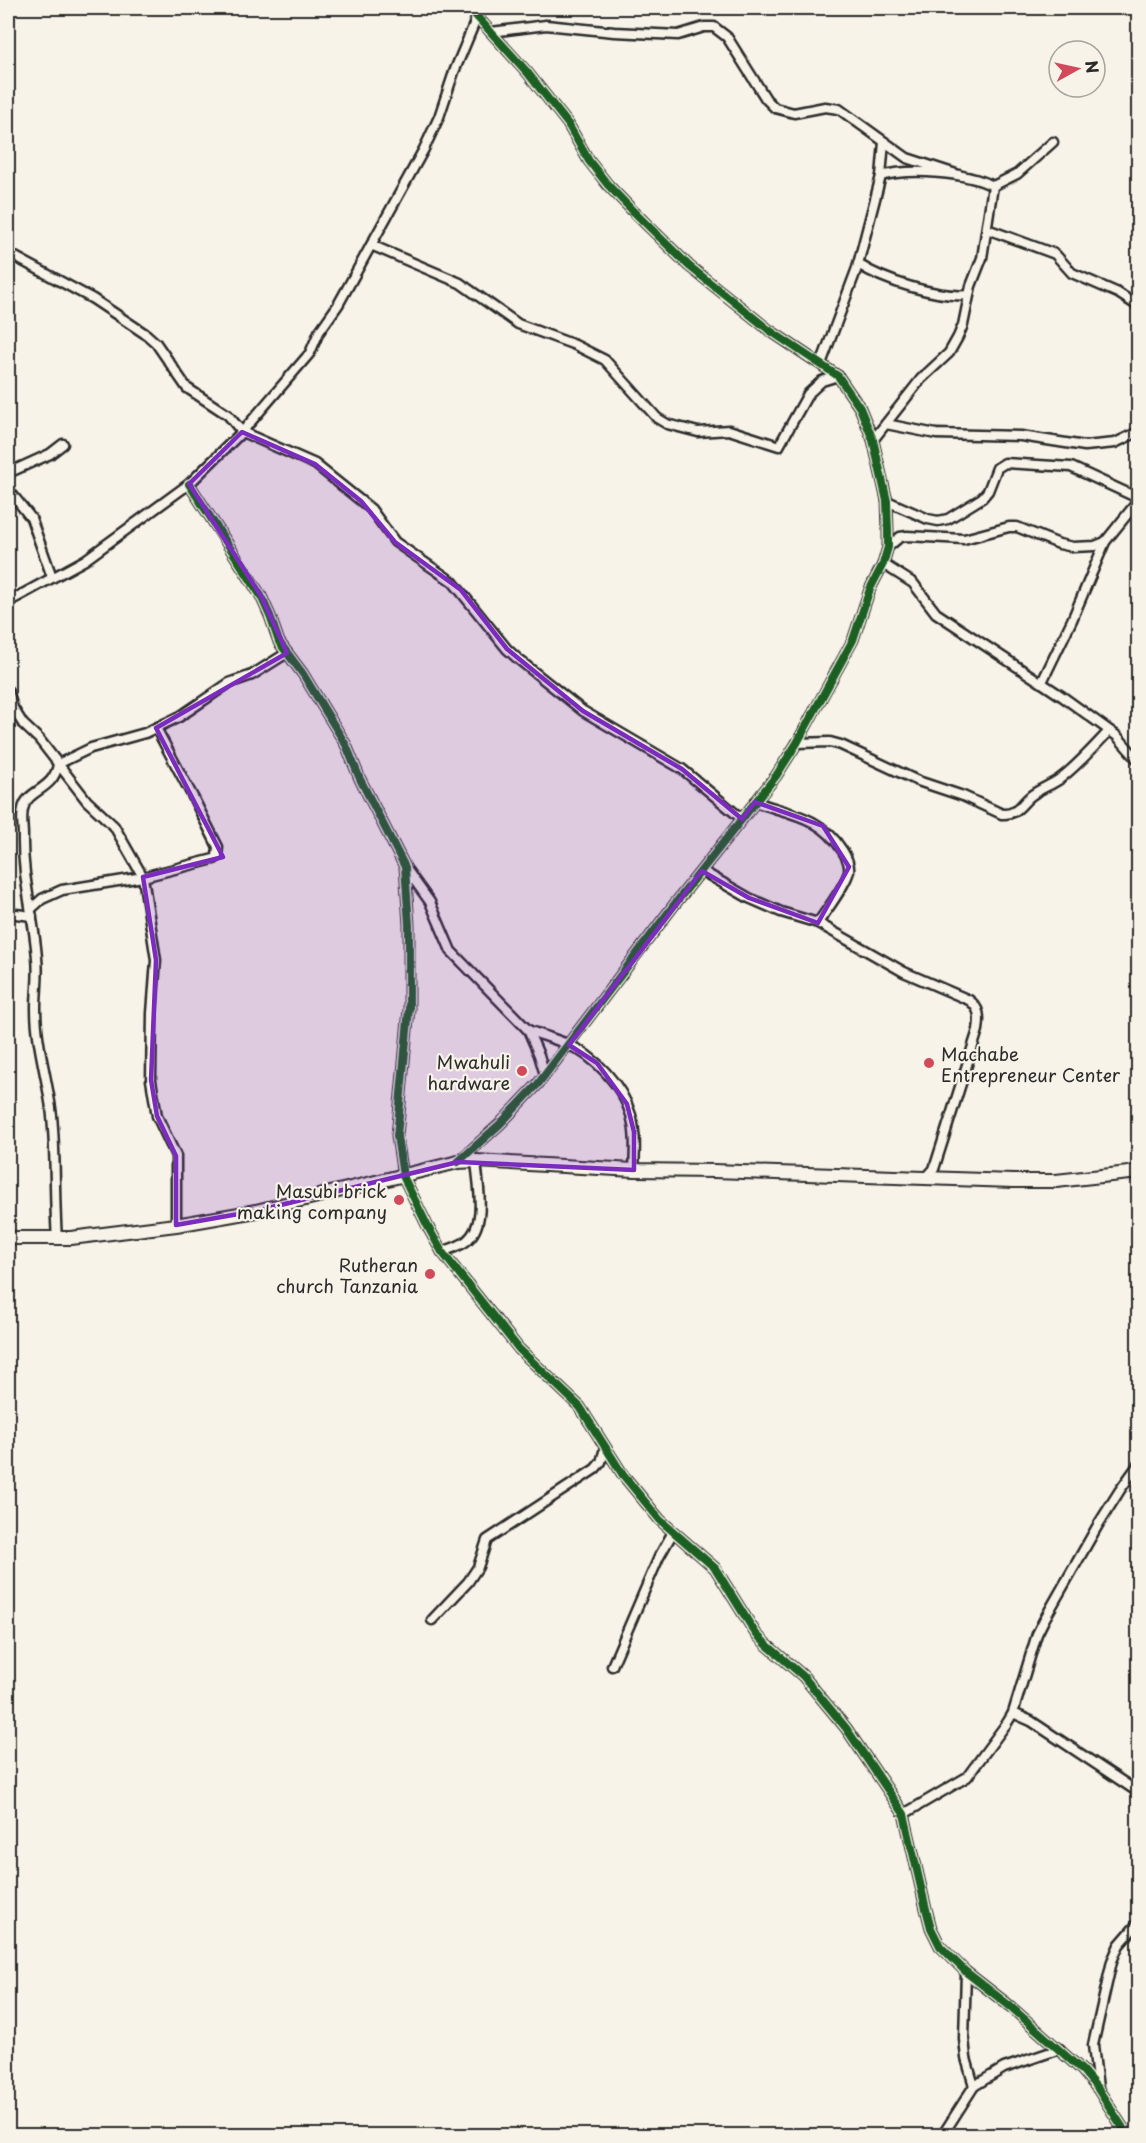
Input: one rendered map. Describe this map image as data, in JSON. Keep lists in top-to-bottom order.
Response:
{
  "places": [
    "Machabe Entrepreneur Center",
    "Mwahuli hardware",
    "Masubi brick making company",
    "Rutheran church Tanzania"
  ],
  "north": "right"
}
